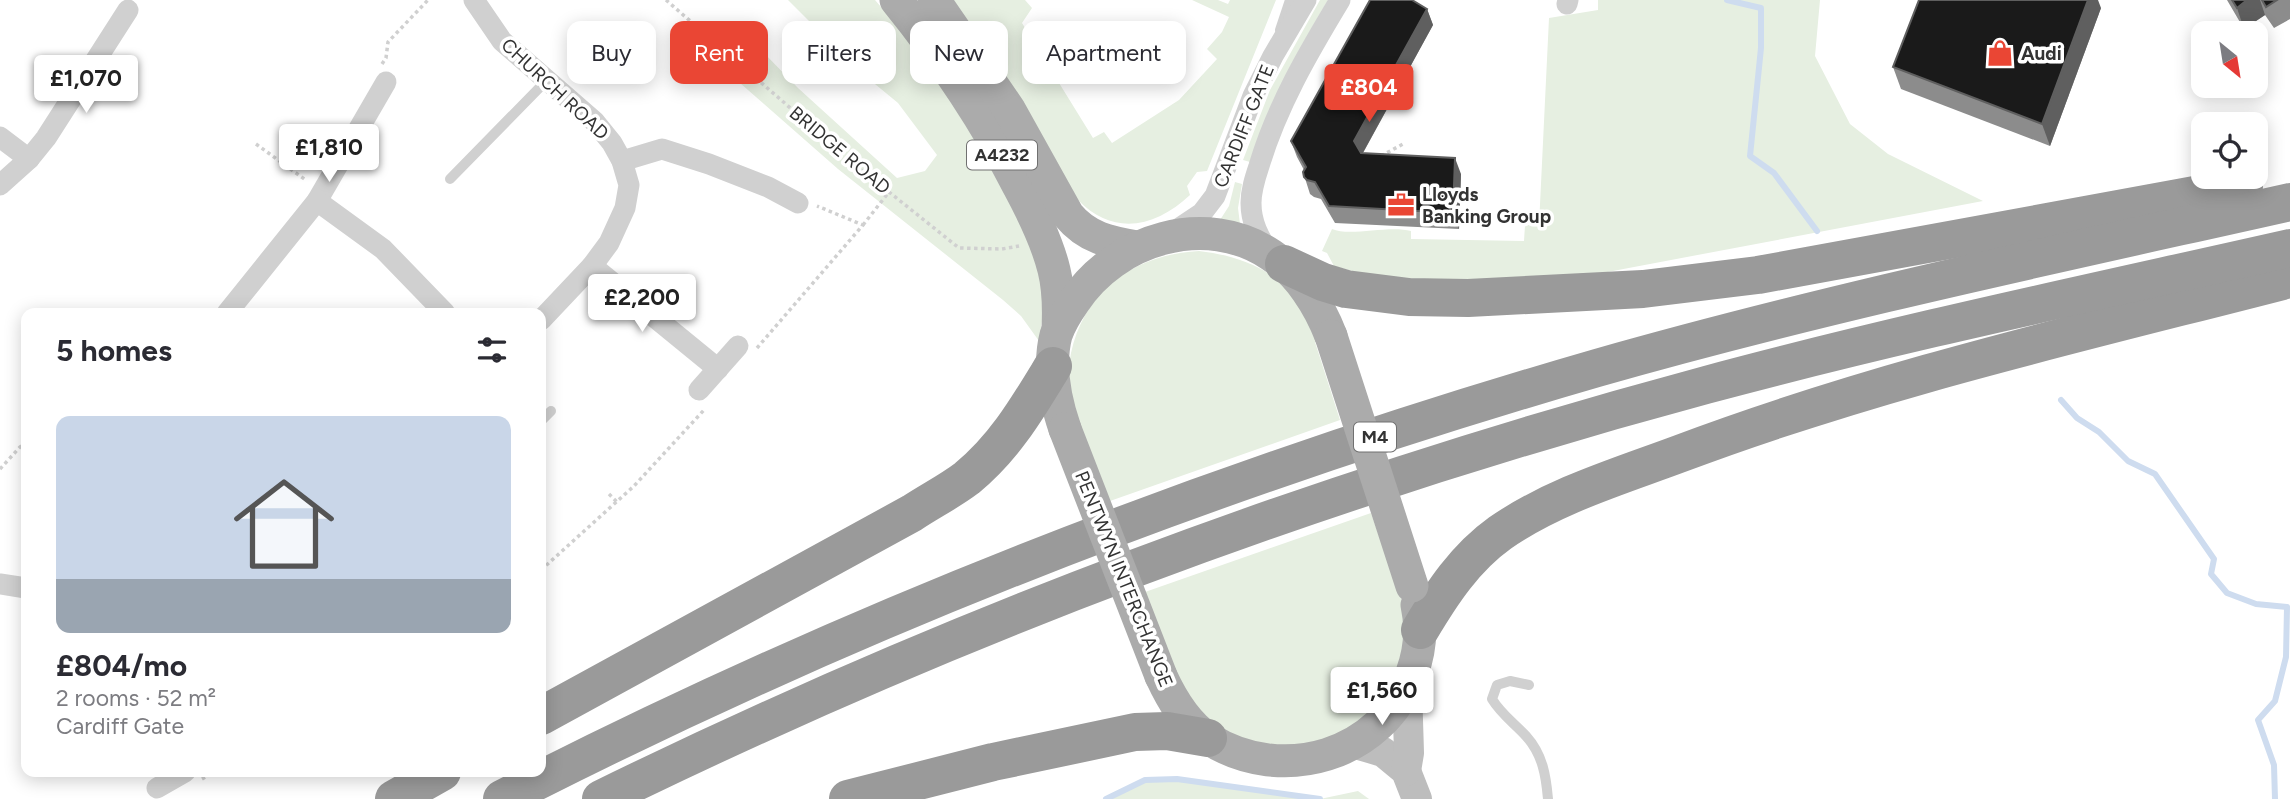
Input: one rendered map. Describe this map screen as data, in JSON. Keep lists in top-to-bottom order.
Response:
{
  "streets": {
    "highway": ["M4"],
    "main road": ["A4232", "PENTWYN INTERCHANGE"],
    "street": ["CHURCH ROAD", "CARDIFF GATE"],
    "path": ["BRIDGE ROAD"]
  },
  "crossings": [
    ["CARDIFF GATE", "A4232"],
    ["CARDIFF GATE", "PENTWYN INTERCHANGE"],
    ["A4232", "PENTWYN INTERCHANGE"]
  ],
  "places": {
    "shop": ["Audi"],
    "office": ["Lloyds Banking Group"]
  },
  "north": "bottom right",
  "page": {
    "chip": [
      "Buy",
      "Rent",
      "Filters",
      "New",
      "Apartment"
    ],
    "price": [
      "£1,070",
      "£804",
      "£1,810",
      "£2,200",
      "£1,560"
    ],
    "heading": "5 homes",
    "list": [
      {
        "name": "£804/mo",
        "note": "2 rooms · 52 m² · Cardiff Gate"
      }
    ]
  }
}
